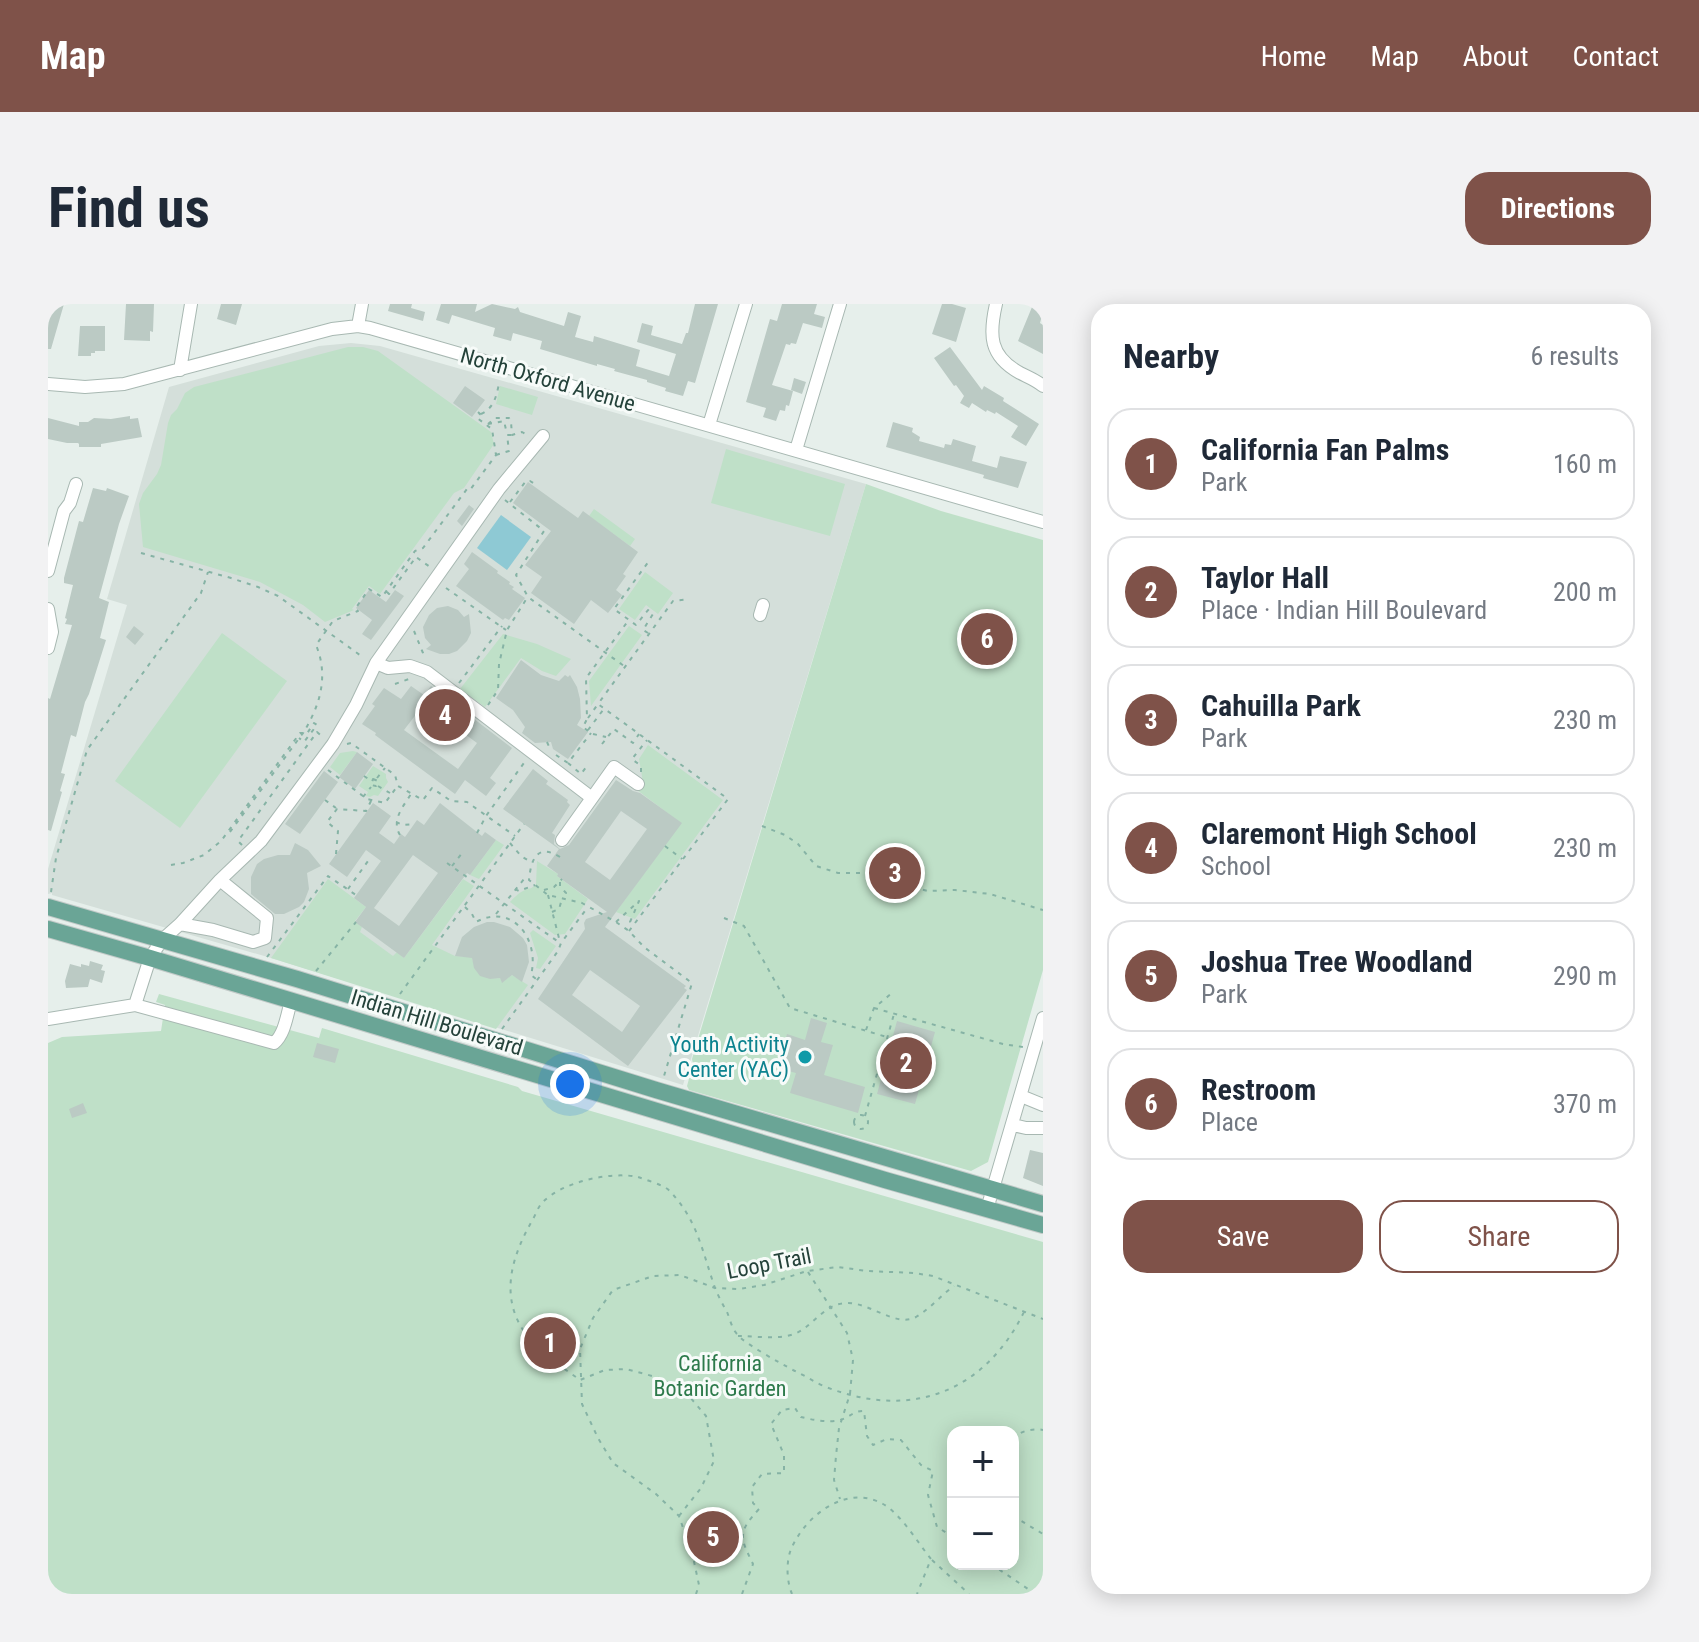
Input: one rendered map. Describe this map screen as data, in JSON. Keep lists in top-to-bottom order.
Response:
{
  "streets": {
    "main road": ["Indian Hill Boulevard"],
    "street": ["North Oxford Avenue"],
    "path": ["Loop Trail"]
  },
  "parks": ["California Botanic Garden"],
  "places": ["Youth Activity Center (YAC)"],
  "page": {
    "header": "Map",
    "nav": [
      "Home",
      "Map",
      "About",
      "Contact"
    ],
    "buttons": [
      "Directions",
      ["Save", "Share"]
    ],
    "title": "Find us",
    "heading": ["Nearby", "6 results"],
    "list": [
      {
        "mark": "1",
        "name": "California Fan Palms",
        "note": "Park",
        "value": "160 m"
      },
      {
        "mark": "2",
        "name": "Taylor Hall",
        "note": "Place · Indian Hill Boulevard",
        "value": "200 m"
      },
      {
        "mark": "3",
        "name": "Cahuilla Park",
        "note": "Park",
        "value": "230 m"
      },
      {
        "mark": "4",
        "name": "Claremont High School",
        "note": "School",
        "value": "230 m"
      },
      {
        "mark": "5",
        "name": "Joshua Tree Woodland",
        "note": "Park",
        "value": "290 m"
      },
      {
        "mark": "6",
        "name": "Restroom",
        "note": "Place",
        "value": "370 m"
      }
    ],
    "pins": [
      "6",
      "4",
      "3",
      "2",
      "1",
      "5"
    ],
    "map_buttons": ["+", "−"]
  }
}
